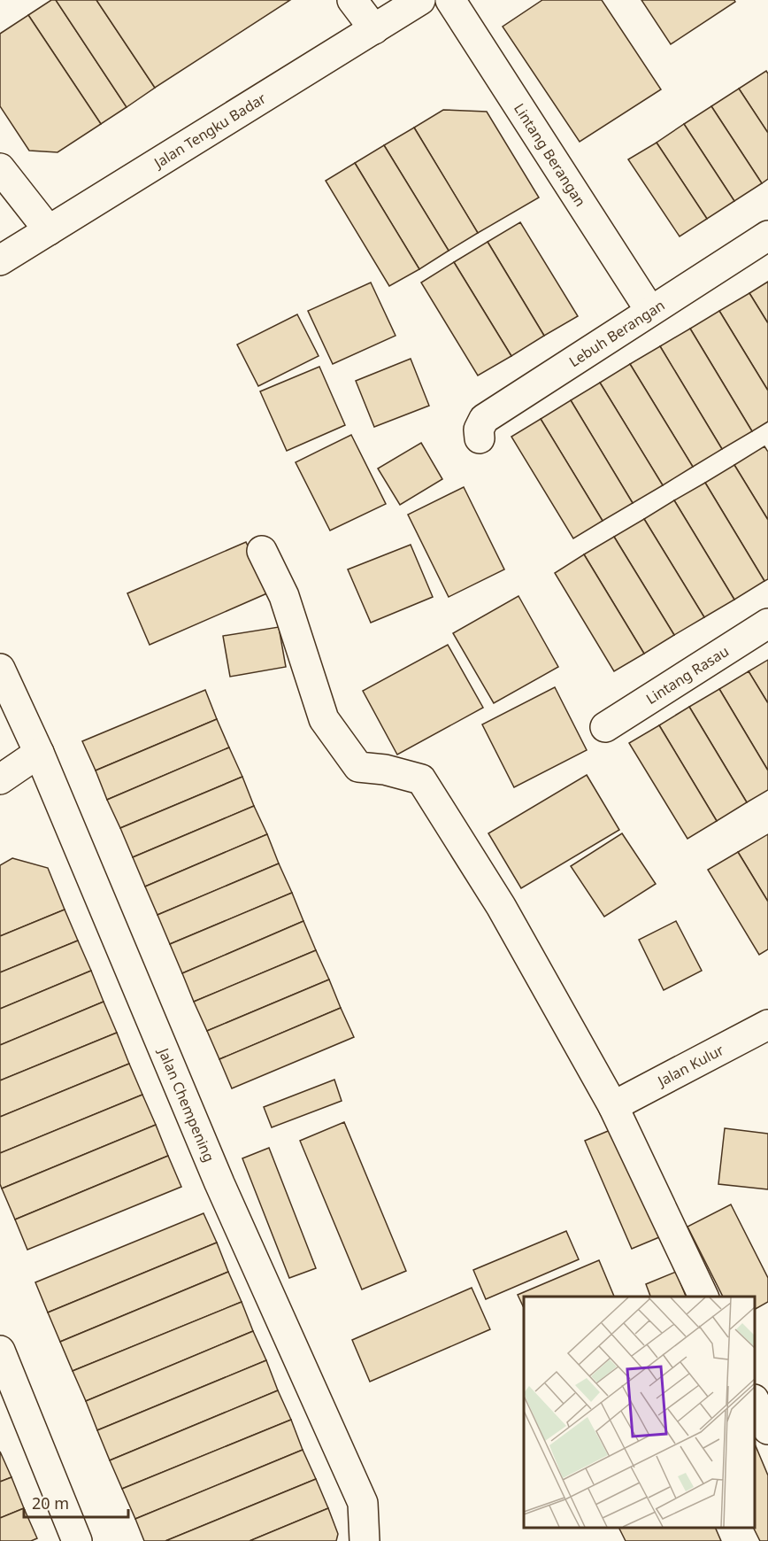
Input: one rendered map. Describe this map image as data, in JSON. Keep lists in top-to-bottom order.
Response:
{
  "streets": {
    "street": [
      "Jalan Tengku Badar",
      "Lintang Berangan",
      "Lebuh Berangan",
      "Lintang Rasau",
      "Jalan Kulur",
      "Jalan Chempening"
    ]
  },
  "crossings": [
    ["Lintang Berangan", "Lebuh Berangan"]
  ],
  "scale_bar": "20 m"
}
